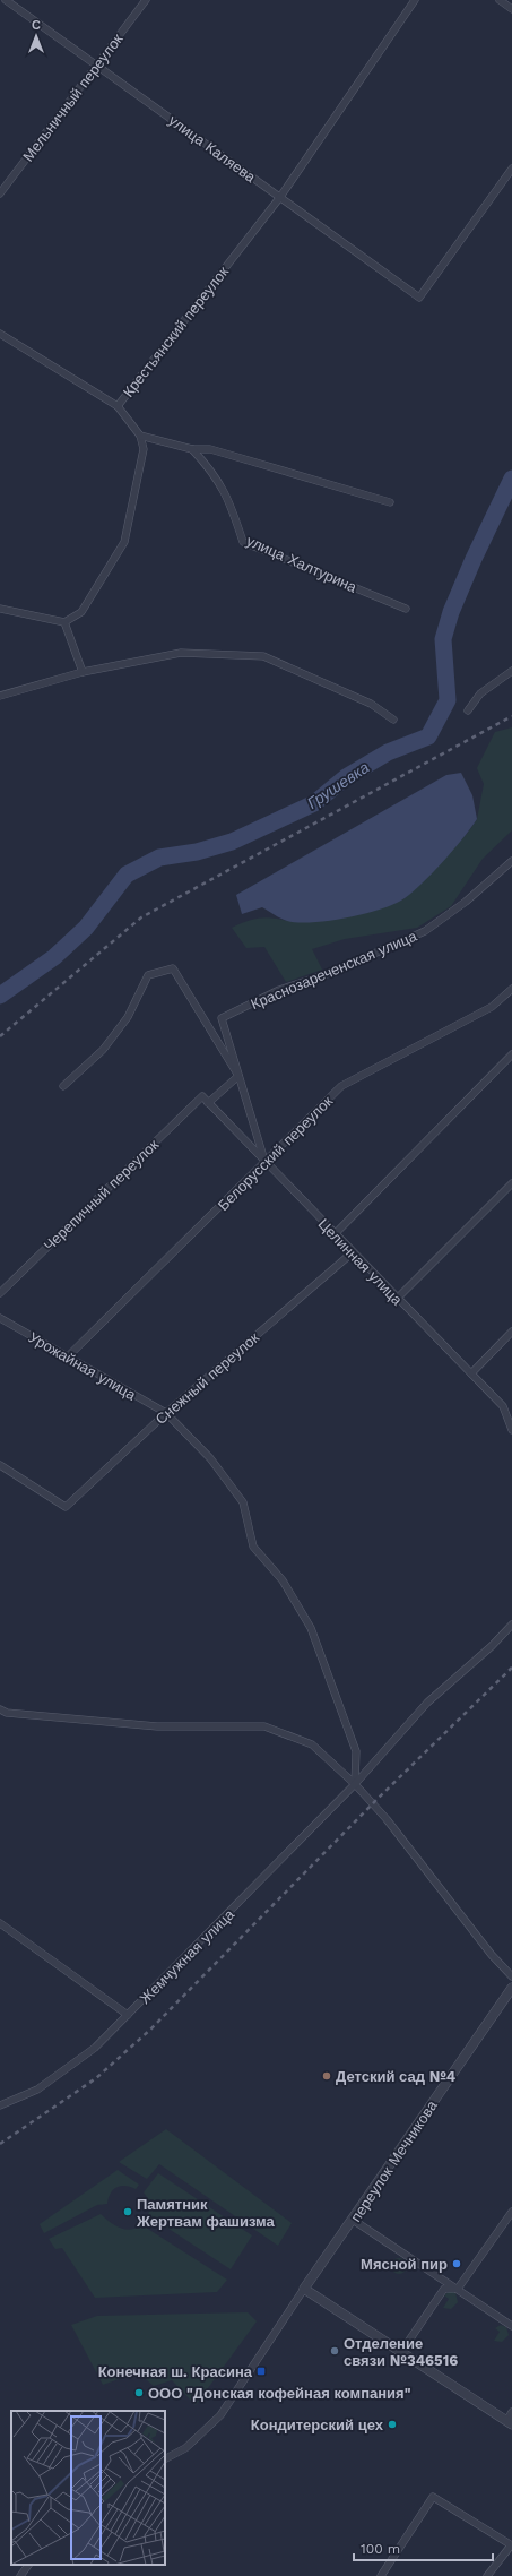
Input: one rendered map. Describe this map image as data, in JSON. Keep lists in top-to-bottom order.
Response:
{
  "streets": {
    "street": [
      "Мельничный переулок",
      "улица Каляева",
      "Крестьянский переулок",
      "улица Халтурина",
      "Краснозареченская улица",
      "Белорусский переулок",
      "Черепичный переулок",
      "Целинная улица",
      "Урожайная улица",
      "Снежный переулок",
      "Жемчужная улица",
      "переулок Мечникова"
    ]
  },
  "crossings": [
    ["Мельничный переулок", "улица Каляева"],
    ["улица Каляева", "Крестьянский переулок"],
    ["Краснозареченская улица", "Белорусский переулок"],
    ["Краснозареченская улица", "Целинная улица"],
    ["Белорусский переулок", "Целинная улица"],
    ["Белорусский переулок", "Урожайная улица"],
    ["Черепичный переулок", "Целинная улица"],
    ["Целинная улица", "Снежный переулок"],
    ["Урожайная улица", "Снежный переулок"],
    ["Урожайная улица", "Жемчужная улица"]
  ],
  "water": ["Грушевка"],
  "places": {
    "other": [
      "Детский сад №4",
      "Памятник Жертвам фашизма",
      "Мясной пир",
      "Отделение связи №346516",
      "ООО \"Донская кофейная компания\"",
      "Кондитерский цех"
    ],
    "transit": ["Конечная ш. Красина"]
  },
  "scale_bar": "100 m",
  "north": "top"
}
